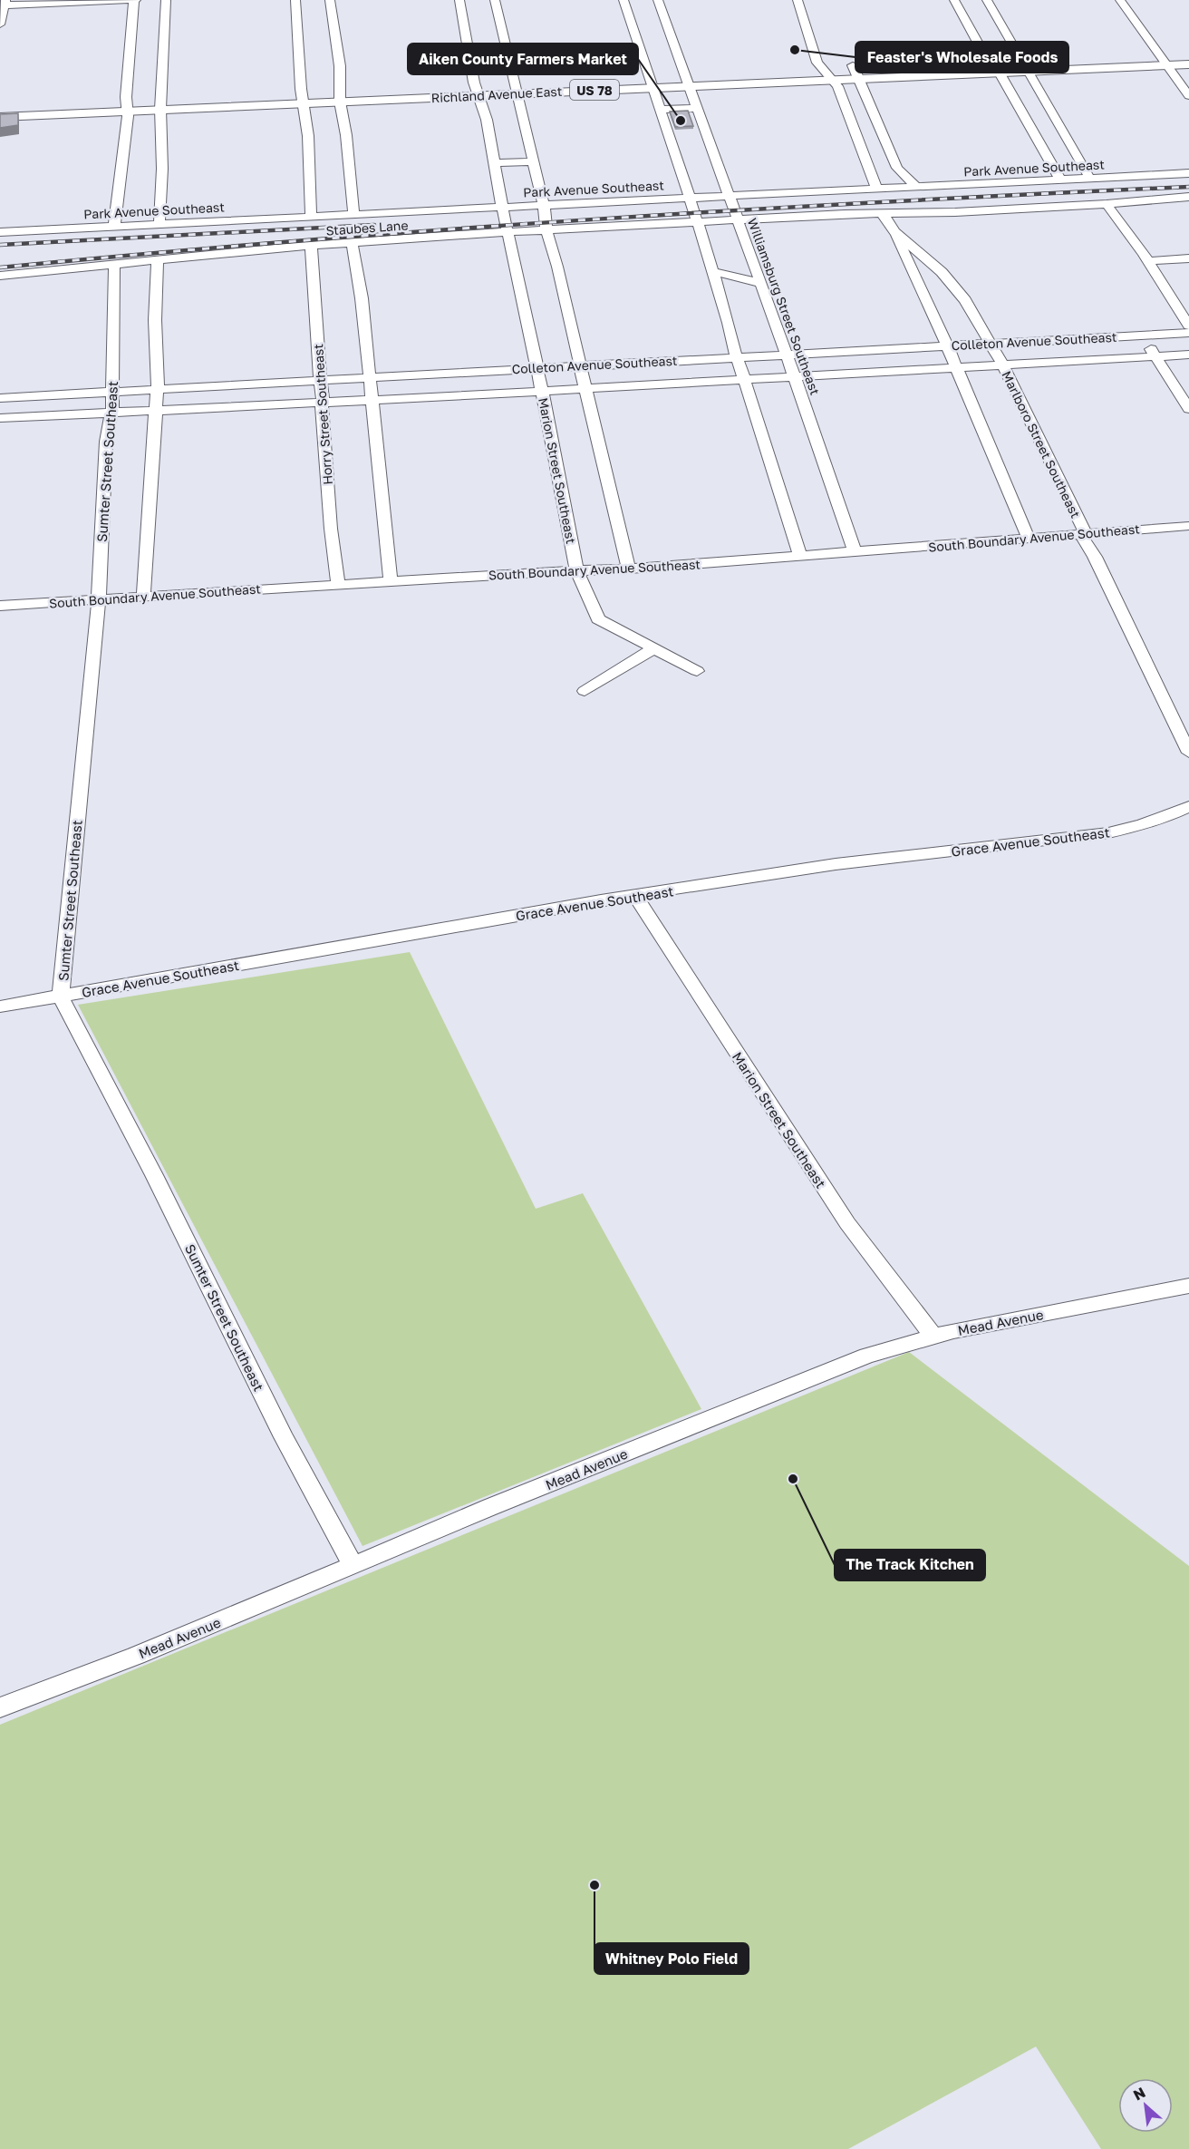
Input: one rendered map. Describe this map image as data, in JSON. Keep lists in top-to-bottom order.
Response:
{
  "streets": {
    "main road": ["US 78", "Richland Avenue East"],
    "street": [
      "Park Avenue Southeast",
      "Staubes Lane",
      "Williamsburg Street Southeast",
      "Colleton Avenue Southeast",
      "Horry Street Southeast",
      "Marlboro Street Southeast",
      "Sumter Street Southeast",
      "Marion Street Southeast",
      "South Boundary Avenue Southeast",
      "Grace Avenue Southeast",
      "Mead Avenue"
    ]
  },
  "crossings": [
    ["Richland Avenue East", "Williamsburg Street Southeast"],
    ["Richland Avenue East", "Marion Street Southeast"],
    ["Park Avenue Southeast", "Williamsburg Street Southeast"],
    ["Park Avenue Southeast", "Marion Street Southeast"],
    ["Staubes Lane", "Williamsburg Street Southeast"],
    ["Staubes Lane", "Horry Street Southeast"],
    ["Staubes Lane", "Sumter Street Southeast"],
    ["Staubes Lane", "Marion Street Southeast"],
    ["Williamsburg Street Southeast", "Colleton Avenue Southeast"],
    ["Williamsburg Street Southeast", "South Boundary Avenue Southeast"],
    ["Colleton Avenue Southeast", "Horry Street Southeast"],
    ["Colleton Avenue Southeast", "Marlboro Street Southeast"],
    ["Colleton Avenue Southeast", "Sumter Street Southeast"],
    ["Colleton Avenue Southeast", "Marion Street Southeast"],
    ["Horry Street Southeast", "South Boundary Avenue Southeast"],
    ["Marlboro Street Southeast", "South Boundary Avenue Southeast"],
    ["Sumter Street Southeast", "South Boundary Avenue Southeast"],
    ["Sumter Street Southeast", "Grace Avenue Southeast"],
    ["Sumter Street Southeast", "Mead Avenue"],
    ["Marion Street Southeast", "South Boundary Avenue Southeast"],
    ["Marion Street Southeast", "Grace Avenue Southeast"],
    ["Marion Street Southeast", "Mead Avenue"]
  ],
  "places": [
    "Feaster's Wholesale Foods",
    "Aiken County Farmers Market",
    "The Track Kitchen",
    "Whitney Polo Field"
  ],
  "north": "top left"
}
